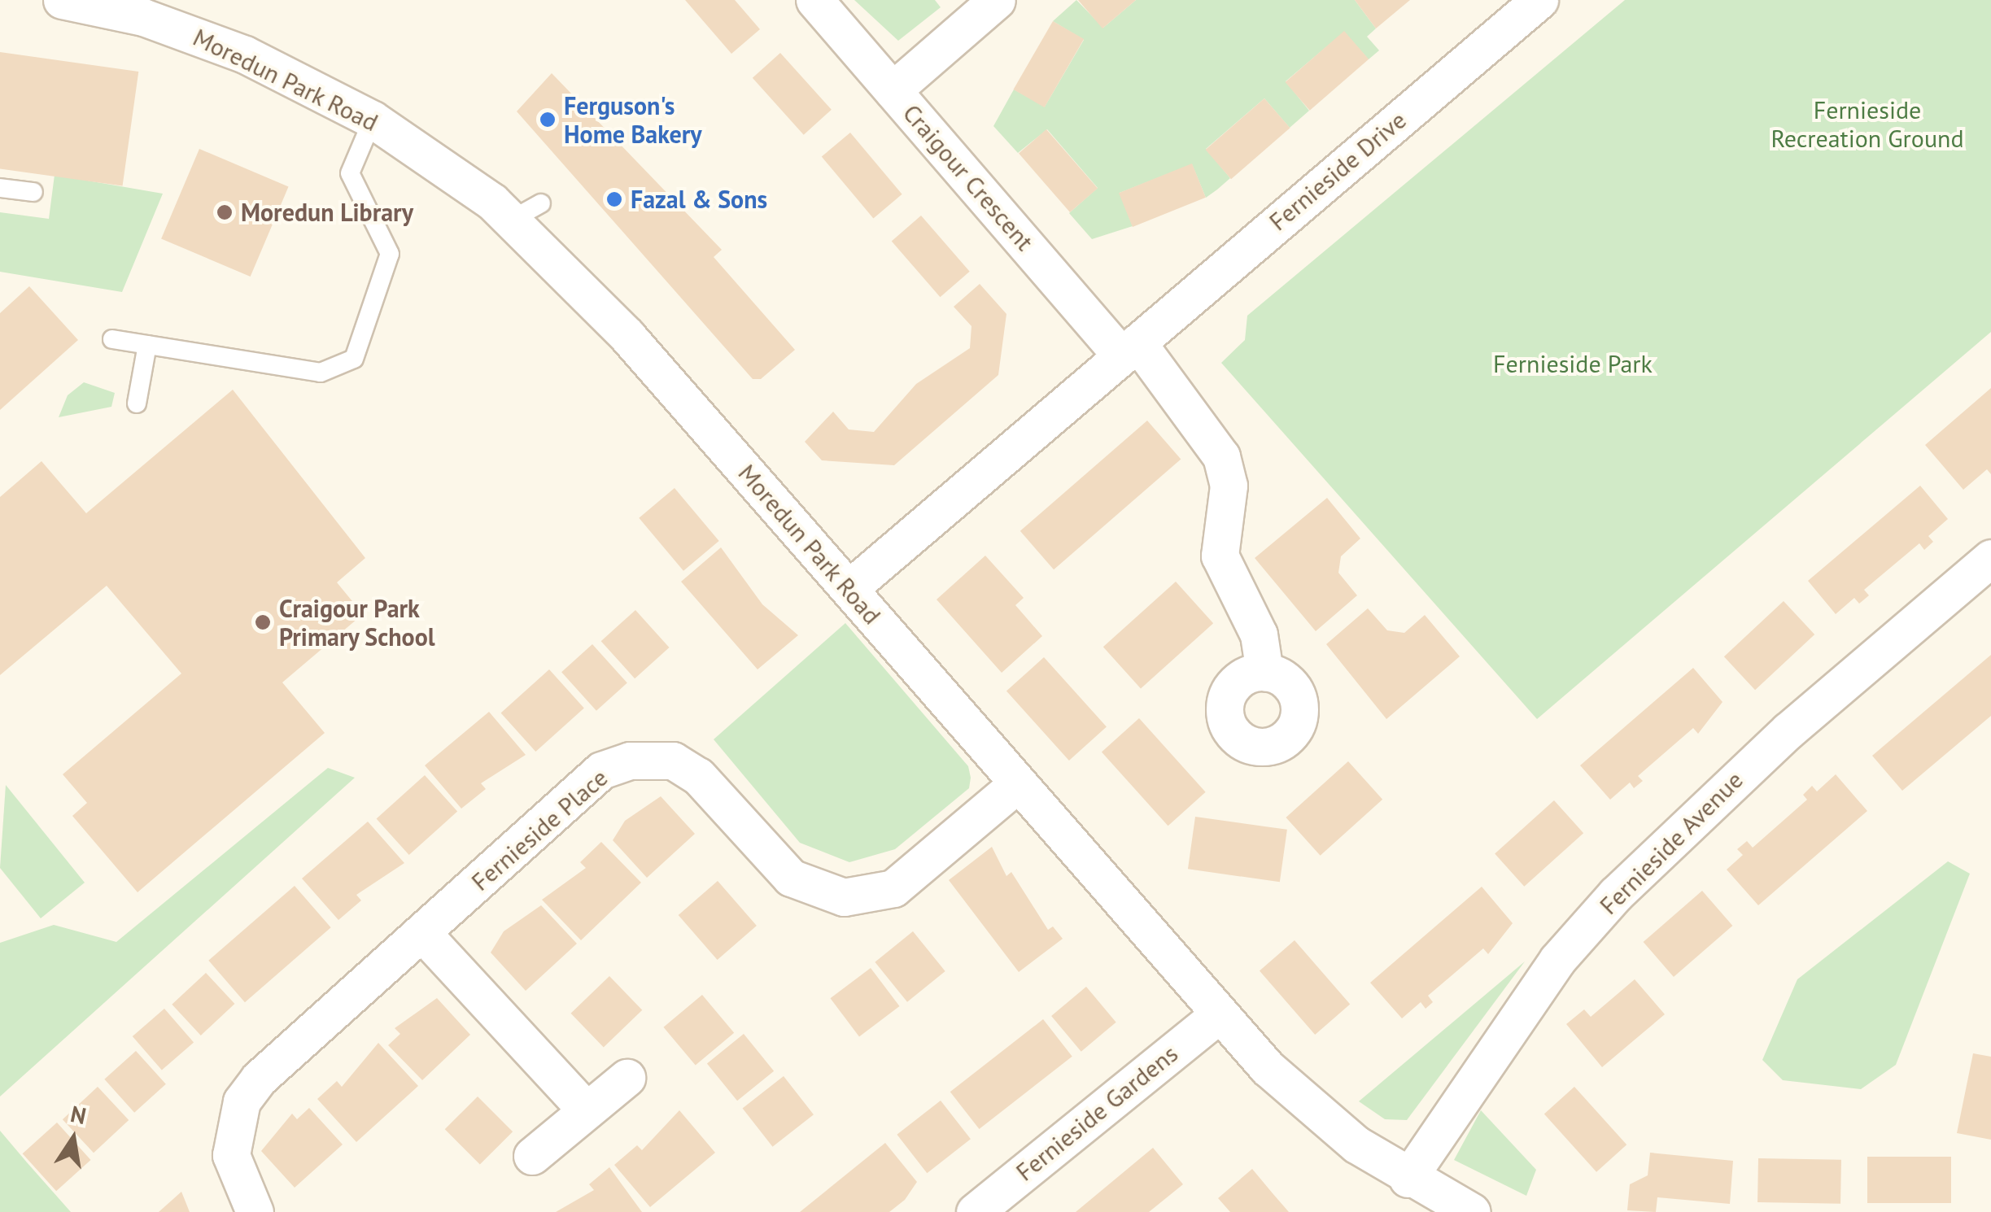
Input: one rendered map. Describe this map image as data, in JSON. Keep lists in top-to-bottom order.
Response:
{
  "streets": {
    "street": [
      "Moredun Park Road",
      "Fernieside Drive",
      "Craigour Crescent",
      "Fernieside Place",
      "Fernieside Avenue",
      "Fernieside Gardens"
    ]
  },
  "crossings": [
    ["Moredun Park Road", "Fernieside Drive"],
    ["Moredun Park Road", "Fernieside Place"],
    ["Moredun Park Road", "Fernieside Avenue"],
    ["Moredun Park Road", "Fernieside Gardens"],
    ["Fernieside Drive", "Craigour Crescent"]
  ],
  "parks": ["Fernieside Recreation Ground", "Fernieside Park"],
  "places": [
    "Ferguson's Home Bakery",
    "Fazal & Sons",
    "Moredun Library",
    "Craigour Park Primary School"
  ],
  "north": "top"
}
